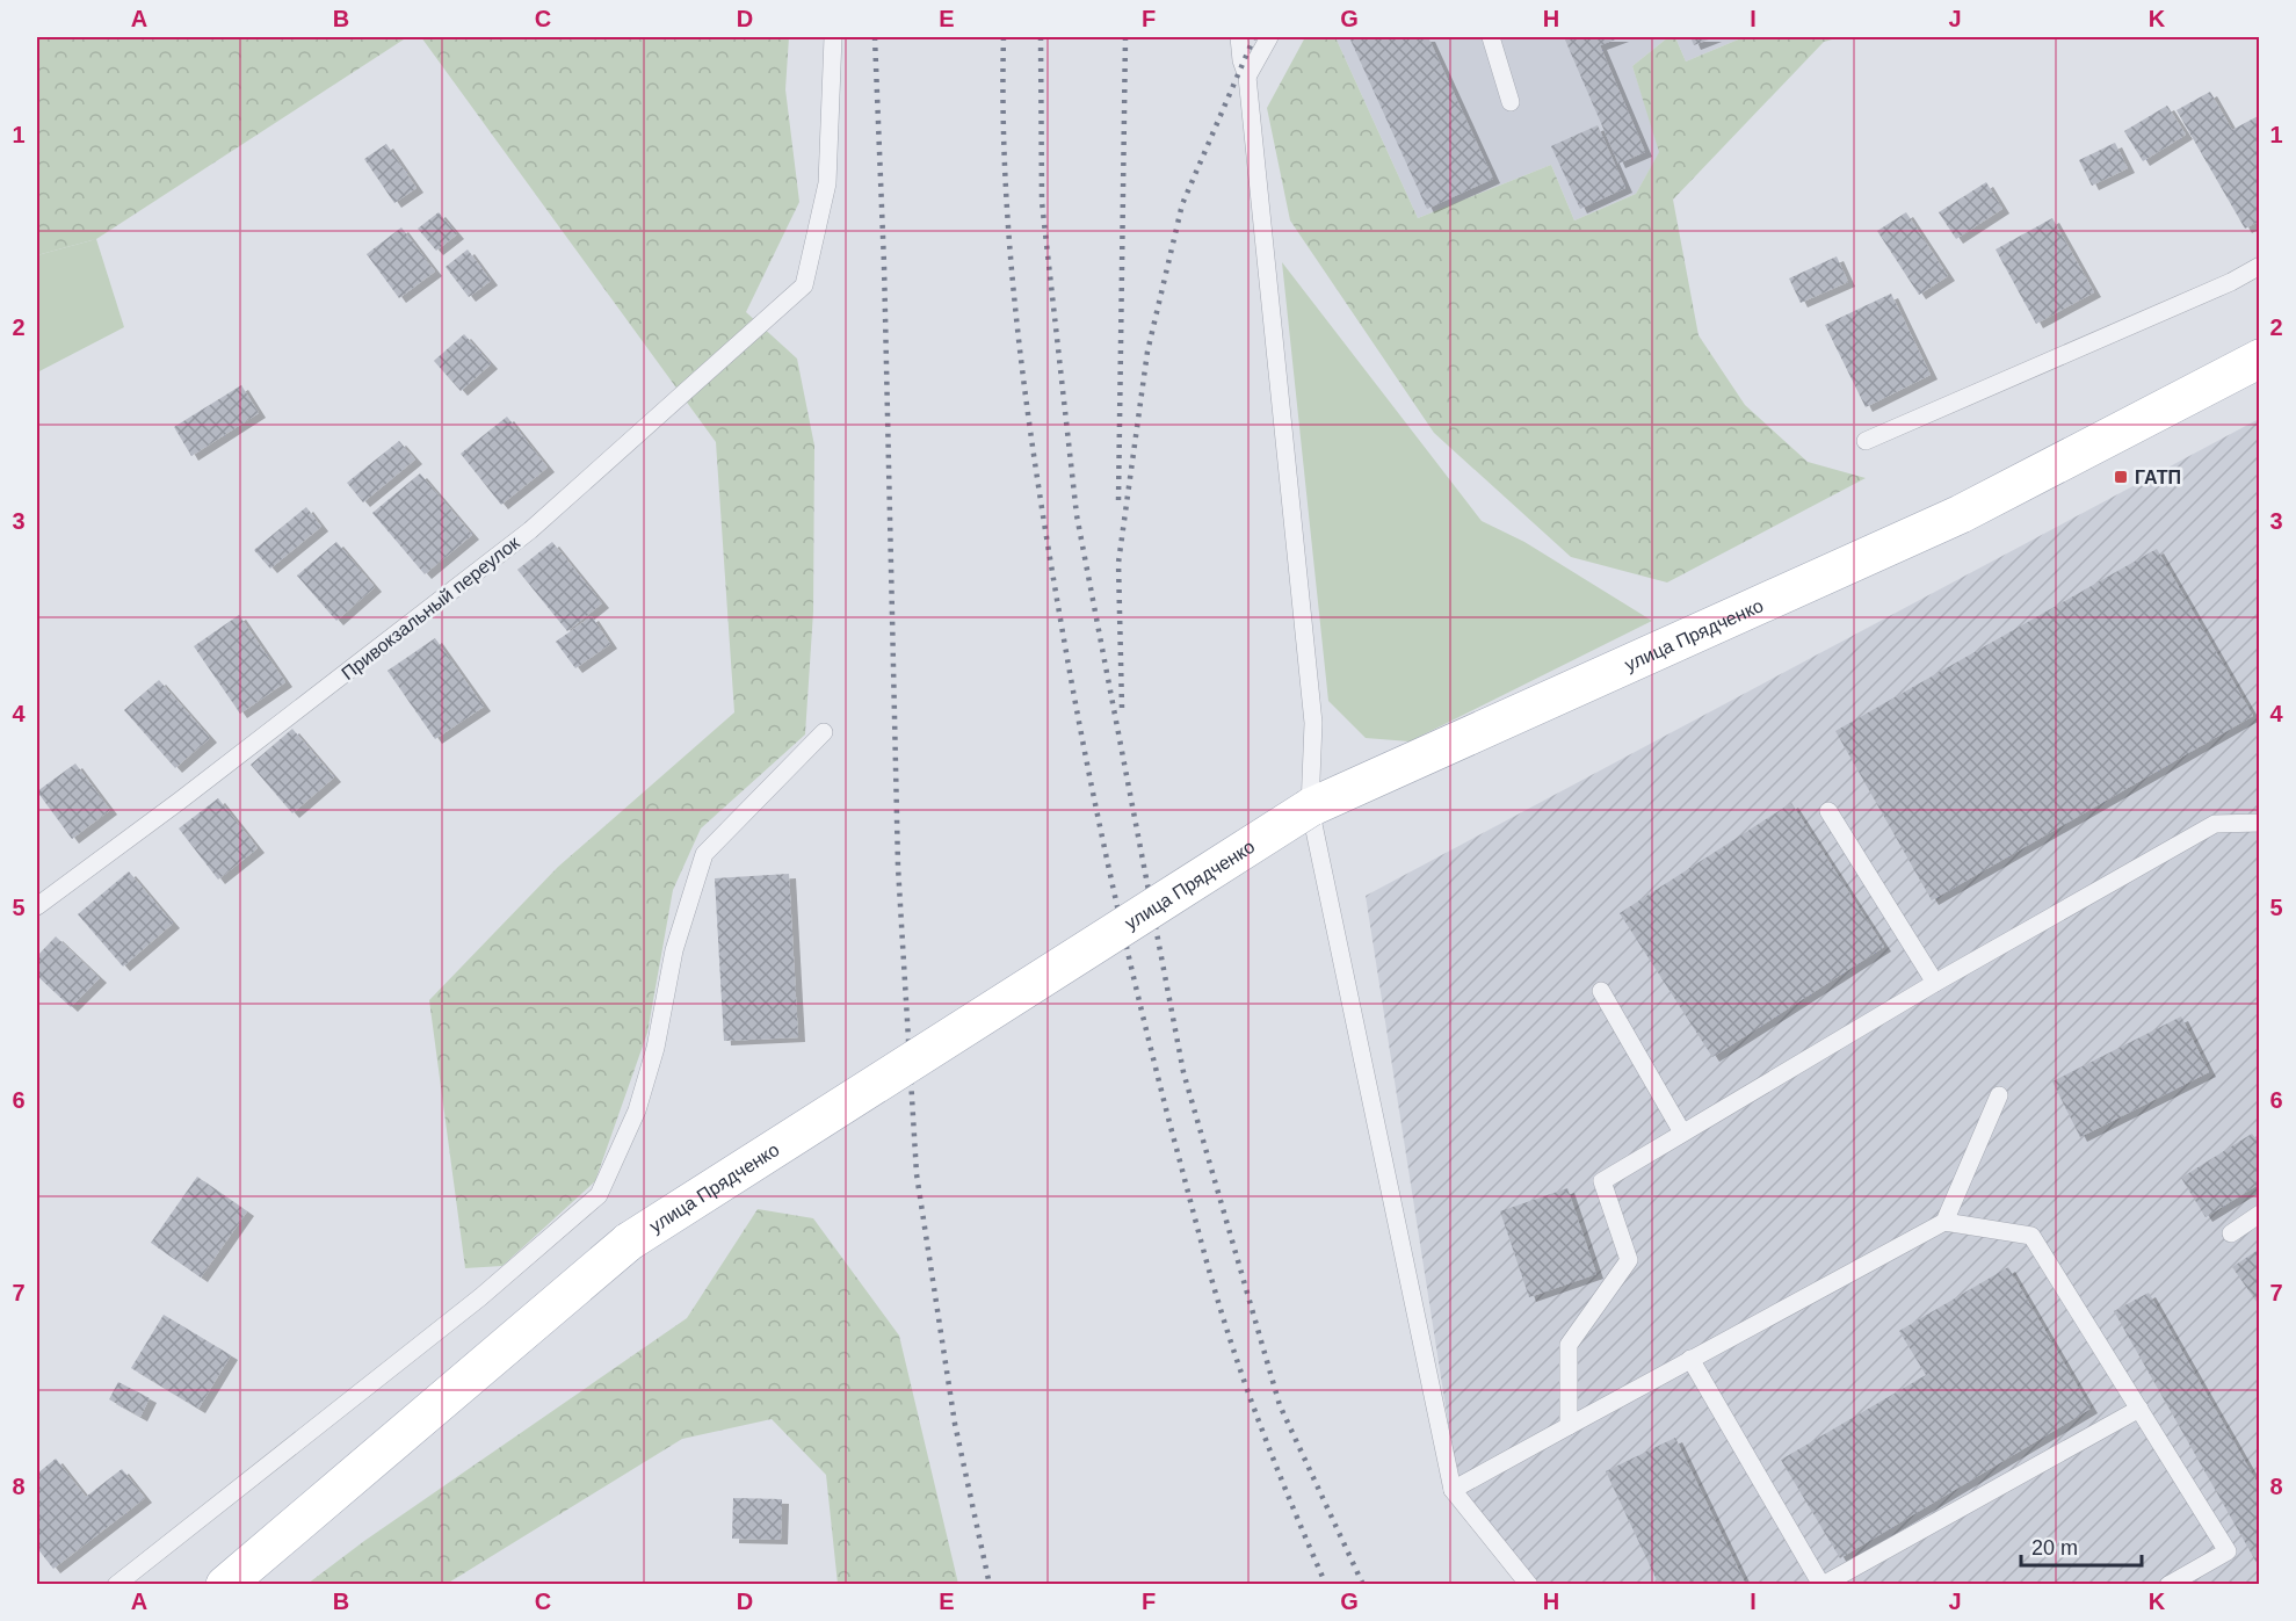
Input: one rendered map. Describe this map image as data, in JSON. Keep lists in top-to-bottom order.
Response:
{
  "streets": {
    "main road": ["улица Прядченко"],
    "lane": ["Привокзальный переулок"]
  },
  "places": {
    "transit": ["ГАТП"]
  },
  "scale_bar": "20 m",
  "grid": {
    "columns": [
      "A",
      "B",
      "C",
      "D",
      "E",
      "F",
      "G",
      "H",
      "I",
      "J",
      "K"
    ],
    "rows": [
      "1",
      "2",
      "3",
      "4",
      "5",
      "6",
      "7",
      "8"
    ]
  }
}
